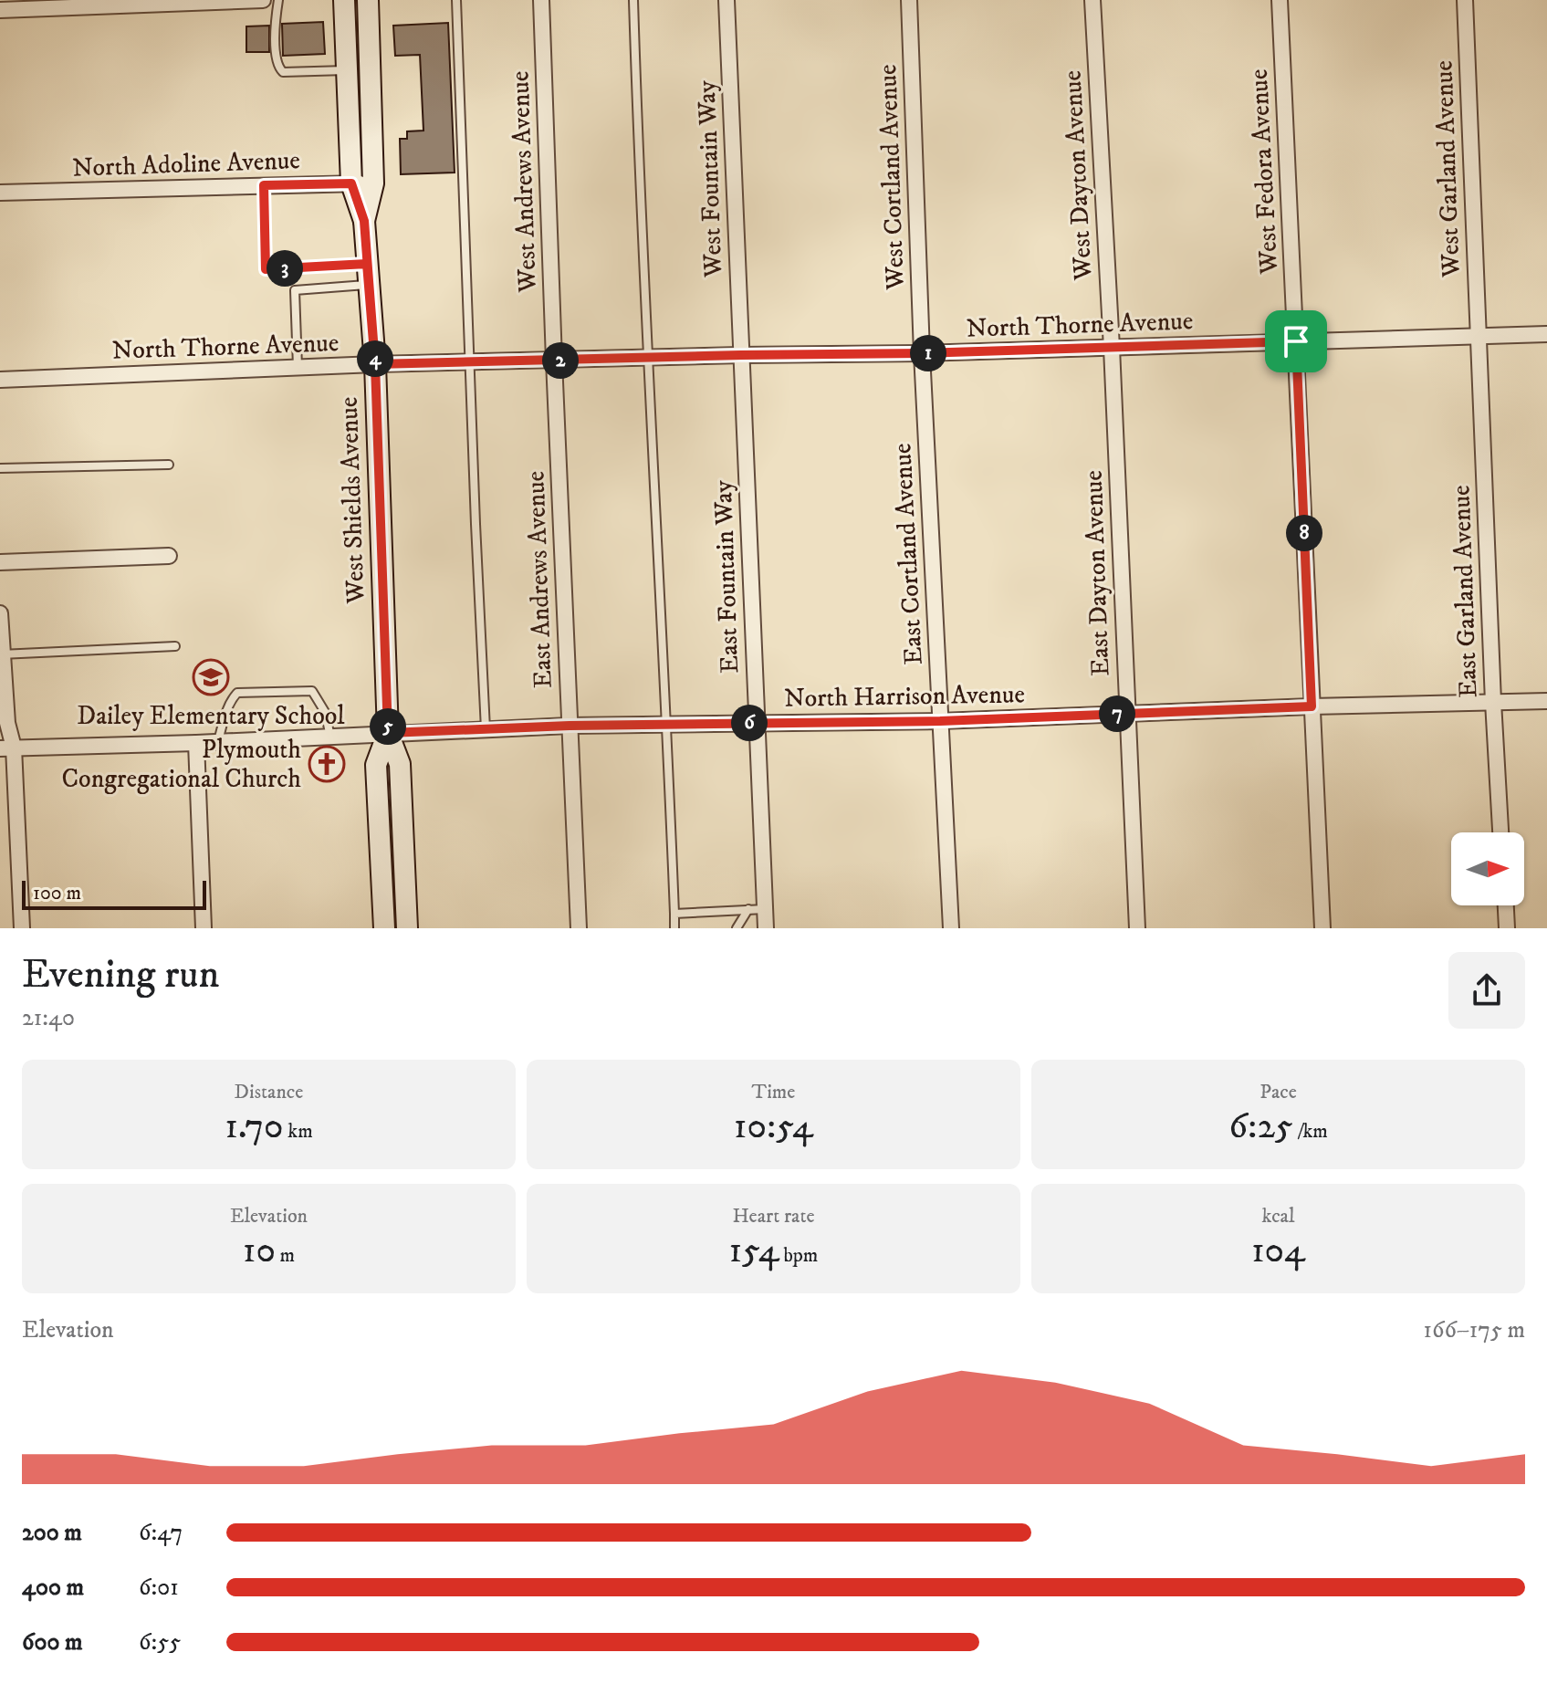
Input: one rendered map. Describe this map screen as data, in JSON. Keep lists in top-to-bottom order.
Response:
{
  "streets": {
    "main road": ["West Shields Avenue"],
    "street": [
      "North Adoline Avenue",
      "West Garland Avenue",
      "West Fedora Avenue",
      "West Dayton Avenue",
      "West Cortland Avenue",
      "West Fountain Way",
      "West Andrews Avenue",
      "North Thorne Avenue",
      "East Cortland Avenue",
      "East Dayton Avenue",
      "East Fountain Way",
      "East Andrews Avenue",
      "East Garland Avenue",
      "North Harrison Avenue"
    ]
  },
  "crossings": [
    ["North Adoline Avenue", "West Shields Avenue"],
    ["West Garland Avenue", "North Thorne Avenue"],
    ["West Garland Avenue", "East Garland Avenue"],
    ["West Fedora Avenue", "North Thorne Avenue"],
    ["West Fedora Avenue", "North Harrison Avenue"],
    ["West Dayton Avenue", "North Thorne Avenue"],
    ["West Dayton Avenue", "East Dayton Avenue"],
    ["West Cortland Avenue", "North Thorne Avenue"],
    ["West Cortland Avenue", "East Cortland Avenue"],
    ["West Fountain Way", "North Thorne Avenue"],
    ["West Fountain Way", "East Fountain Way"],
    ["West Andrews Avenue", "North Thorne Avenue"],
    ["West Andrews Avenue", "East Andrews Avenue"],
    ["North Thorne Avenue", "West Shields Avenue"],
    ["North Thorne Avenue", "East Cortland Avenue"],
    ["North Thorne Avenue", "East Dayton Avenue"],
    ["North Thorne Avenue", "East Fountain Way"],
    ["North Thorne Avenue", "East Andrews Avenue"],
    ["North Thorne Avenue", "East Garland Avenue"],
    ["West Shields Avenue", "North Harrison Avenue"],
    ["East Cortland Avenue", "North Harrison Avenue"],
    ["East Dayton Avenue", "North Harrison Avenue"],
    ["East Fountain Way", "North Harrison Avenue"],
    ["East Andrews Avenue", "North Harrison Avenue"],
    ["East Garland Avenue", "North Harrison Avenue"]
  ],
  "places": {
    "school or university": ["Dailey Elementary School"],
    "church": ["Plymouth Congregational Church"]
  },
  "scale_bar": "100 m",
  "north": "right",
  "page": {
    "pins": [
      "3",
      "1",
      "4",
      "2",
      "8",
      "7",
      "6",
      "5"
    ],
    "scale": "100 m",
    "heading": ["Evening run", "21:40"],
    "stats": [
      ["Distance", "1.70 km"],
      ["Time", "10:54"],
      ["Pace", "6:25 /km"],
      ["Elevation", "10 m"],
      ["Heart rate", "154 bpm"],
      ["kcal", "104"]
    ],
    "chart": ["Elevation", "166–175 m"],
    "list": [
      {
        "name": "200 m",
        "note": "6:47"
      },
      {
        "name": "400 m",
        "note": "6:01"
      },
      {
        "name": "600 m",
        "note": "6:55"
      }
    ]
  }
}
